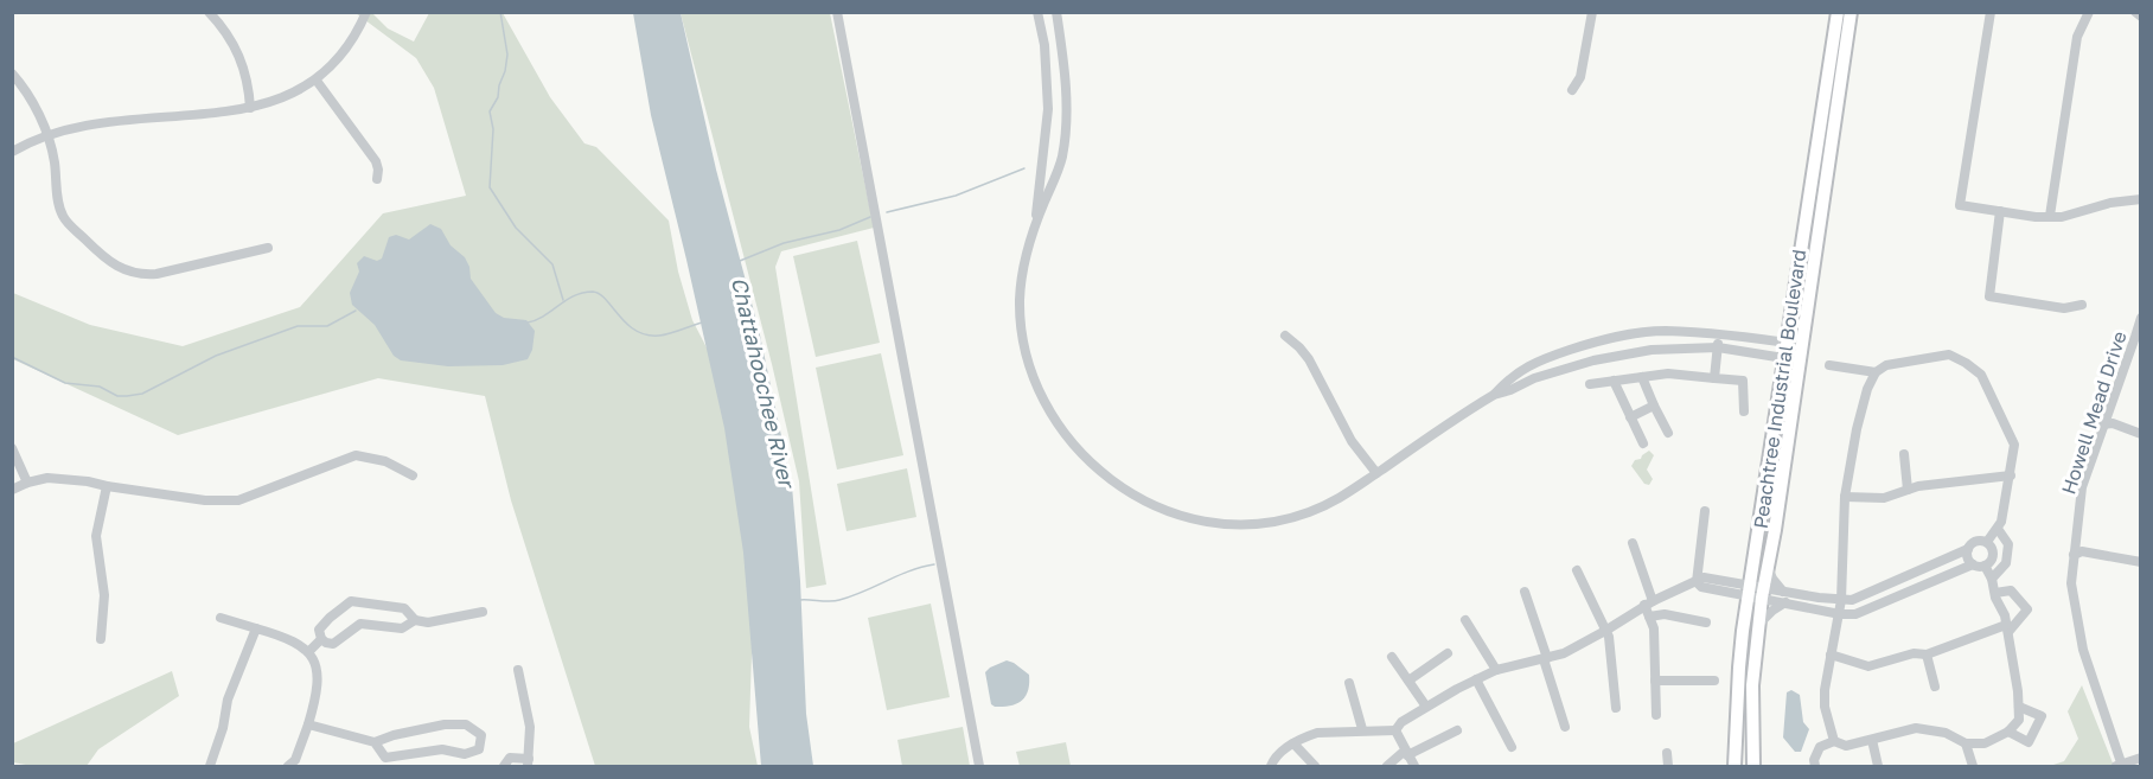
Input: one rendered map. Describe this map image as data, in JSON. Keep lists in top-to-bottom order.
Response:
{
  "streets": {
    "highway": ["Peachtree Industrial Boulevard"],
    "street": ["Howell Mead Drive"]
  },
  "water": ["Chattahoochee River"]
}
